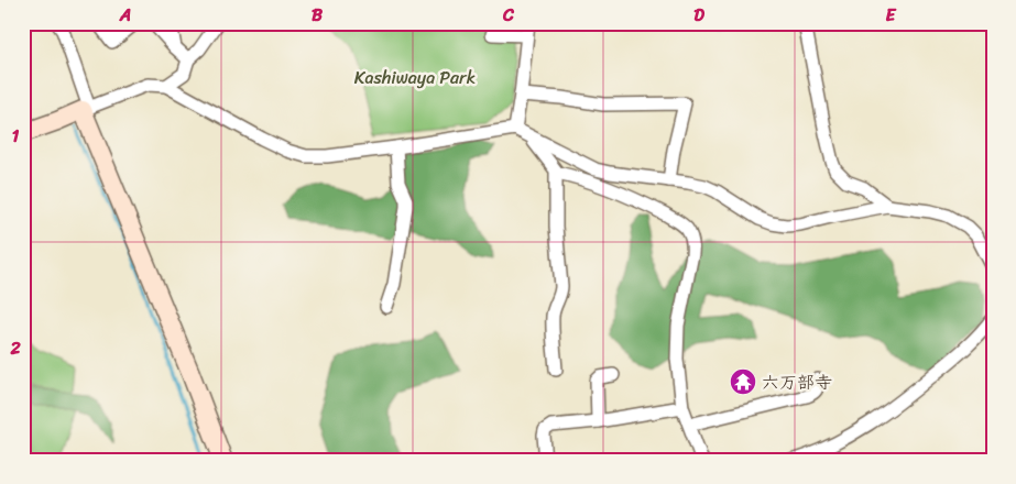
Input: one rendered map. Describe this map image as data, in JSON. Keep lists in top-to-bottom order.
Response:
{
  "parks": ["Kashiwaya Park"],
  "places": {
    "temple": ["六万部寺"]
  },
  "grid": {
    "columns": [
      "A",
      "B",
      "C",
      "D",
      "E"
    ],
    "rows": ["1", "2"]
  }
}
